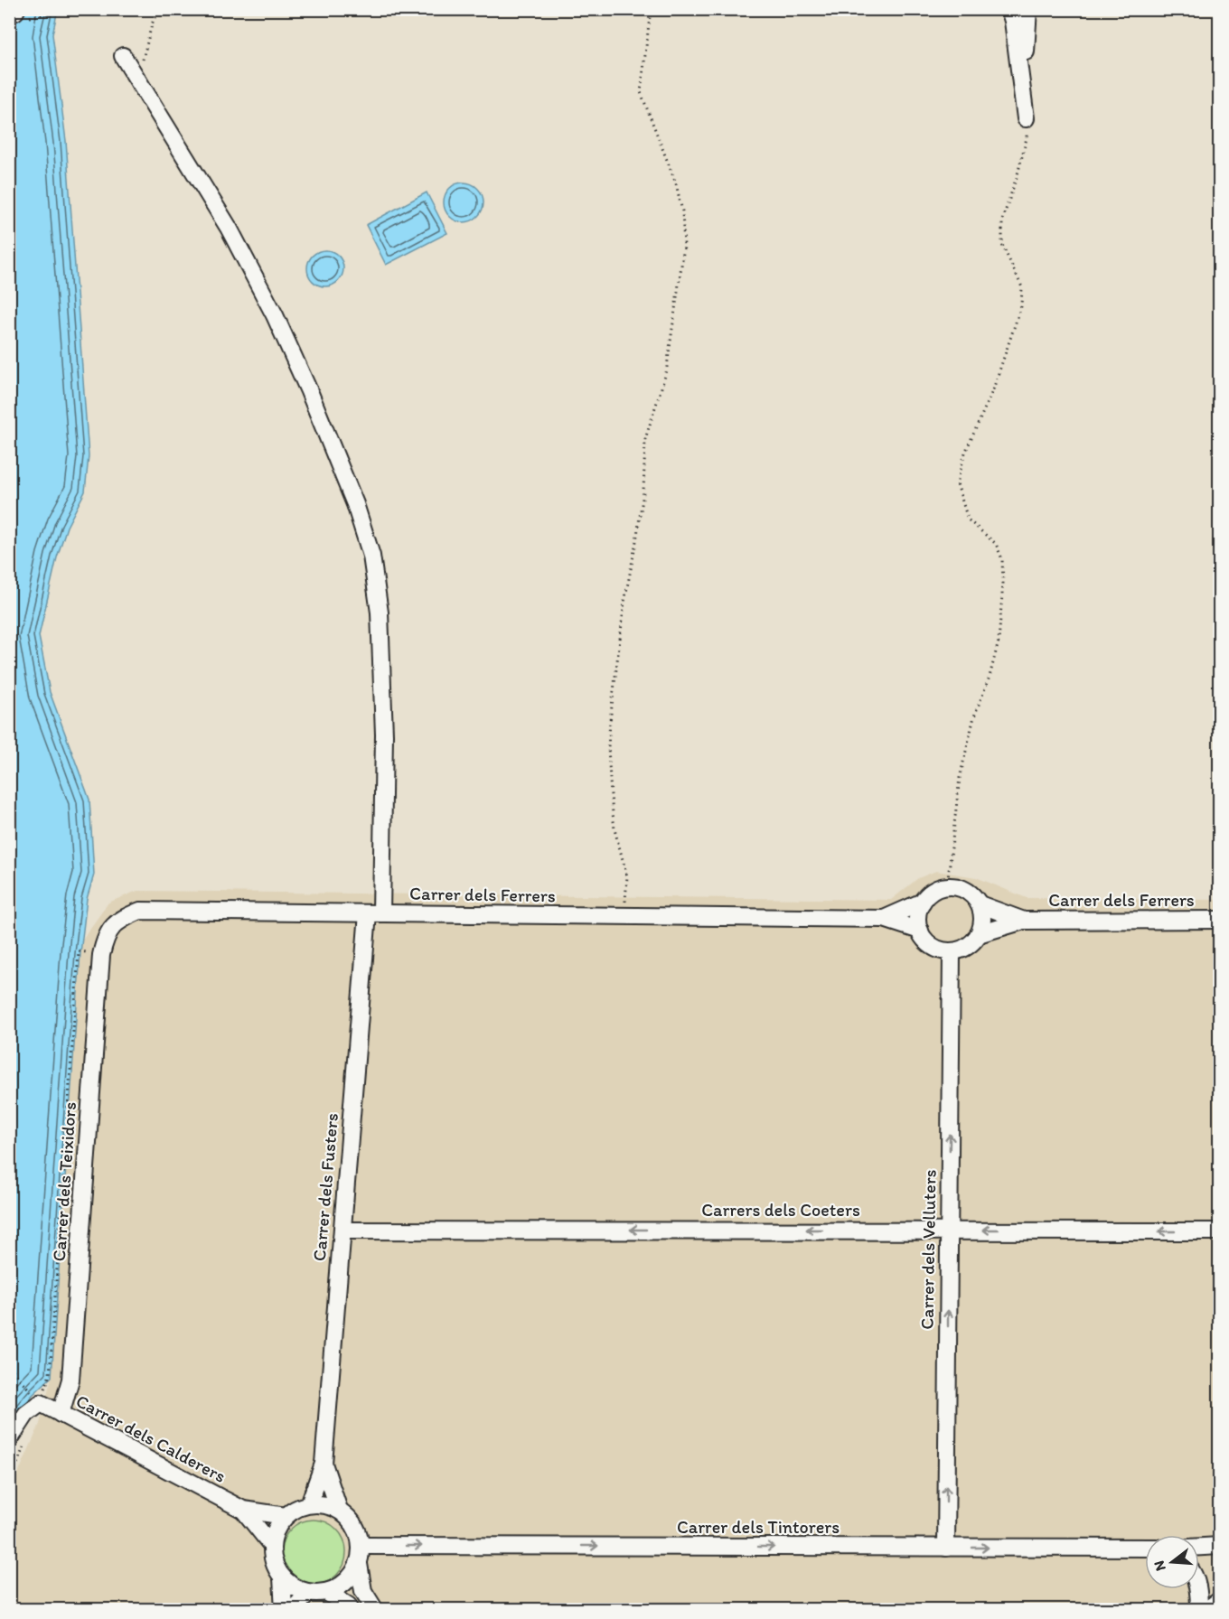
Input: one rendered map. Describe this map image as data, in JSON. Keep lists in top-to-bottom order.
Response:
{
  "streets": {
    "street": [
      "Carrer dels Ferrers",
      "Carrer dels Teixidors",
      "Carrer dels Fusters",
      "Carrers dels Coeters",
      "Carrer dels Velluters",
      "Carrer dels Calderers",
      "Carrer dels Tintorers"
    ]
  },
  "crossings": [
    ["Carrer dels Ferrers", "Carrer dels Teixidors"],
    ["Carrer dels Ferrers", "Carrer dels Fusters"],
    ["Carrer dels Ferrers", "Carrer dels Velluters"],
    ["Carrer dels Teixidors", "Carrer dels Calderers"],
    ["Carrer dels Fusters", "Carrers dels Coeters"],
    ["Carrer dels Fusters", "Carrer dels Calderers"],
    ["Carrer dels Fusters", "Carrer dels Tintorers"],
    ["Carrers dels Coeters", "Carrer dels Velluters"],
    ["Carrer dels Velluters", "Carrer dels Tintorers"],
    ["Carrer dels Calderers", "Carrer dels Tintorers"]
  ],
  "one_way": ["Carrers dels Coeters", "Carrer dels Velluters", "Carrer dels Tintorers"],
  "north": "left"
}
